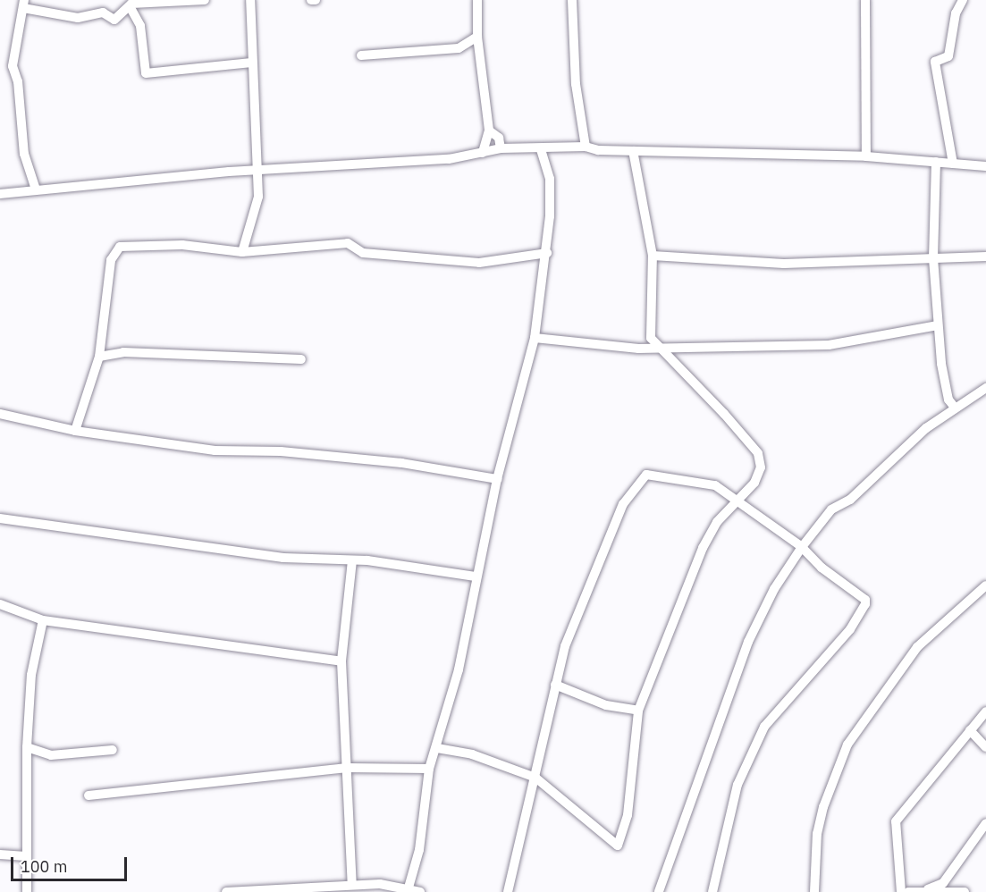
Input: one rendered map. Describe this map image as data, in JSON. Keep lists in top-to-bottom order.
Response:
{
  "scale_bar": "100 m"
}
